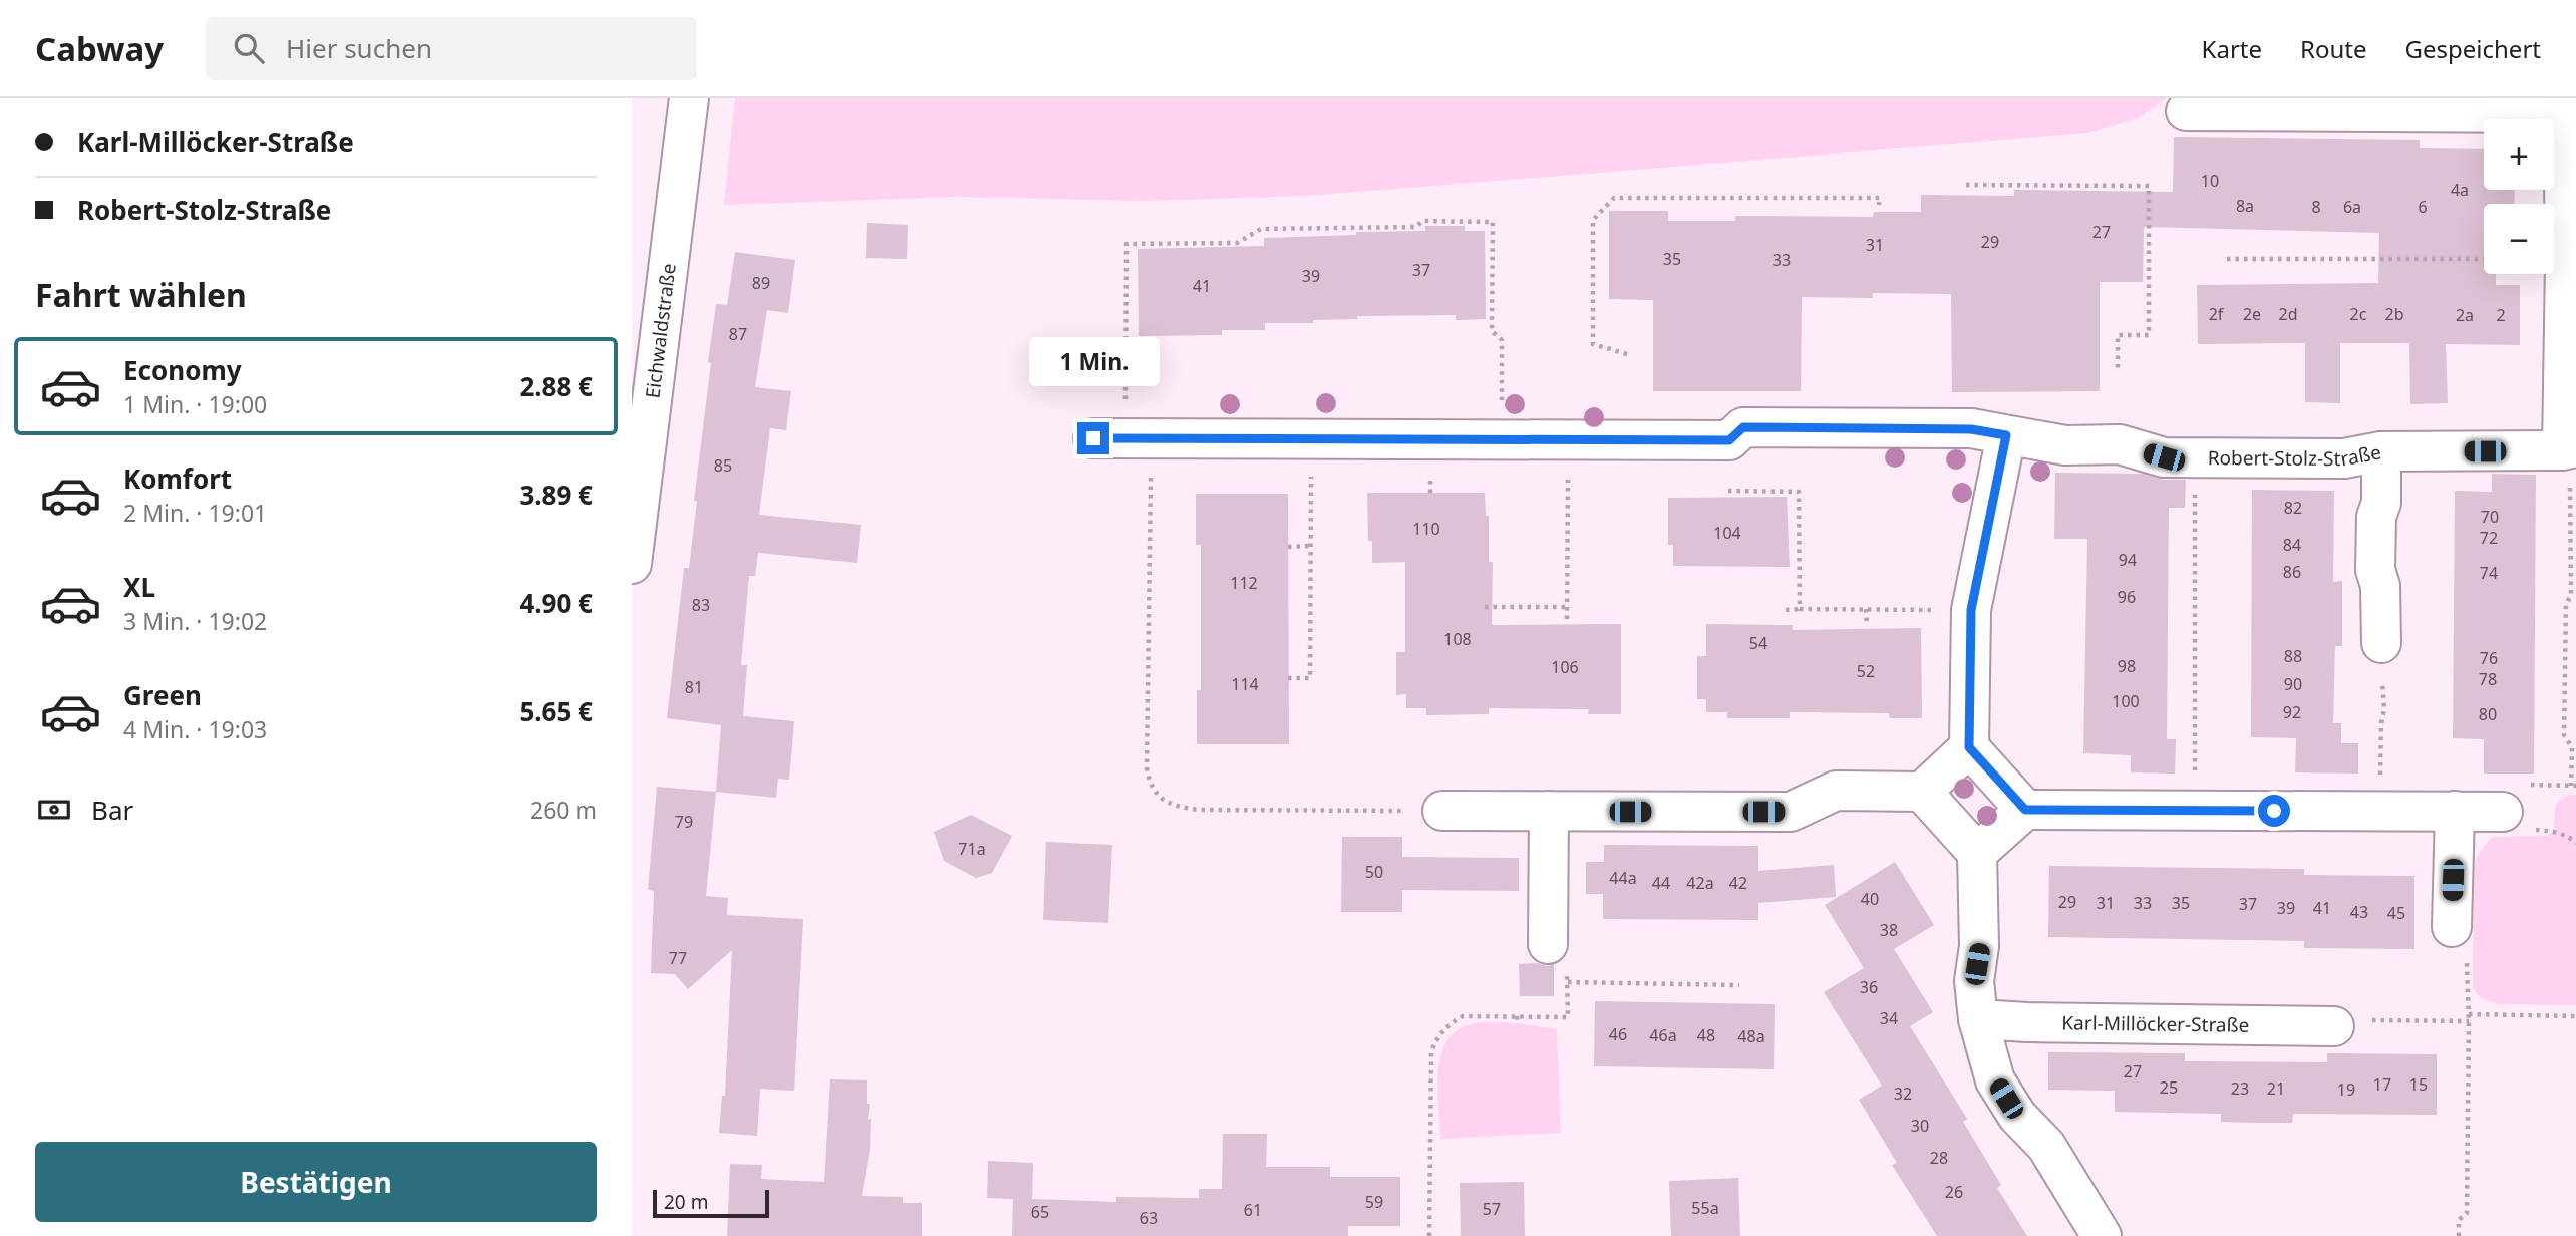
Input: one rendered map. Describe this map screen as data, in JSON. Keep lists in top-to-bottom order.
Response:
{
  "streets": {
    "street": ["Eichwaldstraße", "Robert-Stolz-Straße", "Karl-Millöcker-Straße"]
  },
  "house_numbers": [
    "10",
    "4a",
    "8a",
    "8",
    "6a",
    "6",
    "27",
    "29",
    "31",
    "35",
    "33",
    "37",
    "39",
    "89",
    "41",
    "2f",
    "2e",
    "2d",
    "2c",
    "2b",
    "2a",
    "2",
    "87",
    "85",
    "82",
    "70",
    "110",
    "104",
    "72",
    "84",
    "94",
    "86",
    "74",
    "112",
    "96",
    "83",
    "108",
    "54",
    "88",
    "76",
    "98",
    "106",
    "52",
    "78",
    "114",
    "90",
    "81",
    "100",
    "92",
    "80",
    "79",
    "71a",
    "50",
    "44a",
    "44",
    "42a",
    "42",
    "40",
    "29",
    "31",
    "33",
    "35",
    "37",
    "39",
    "41",
    "43",
    "45",
    "38",
    "77",
    "36",
    "34",
    "46",
    "46a",
    "48",
    "48a",
    "27",
    "17",
    "15",
    "25",
    "23",
    "21",
    "19",
    "32",
    "30",
    "28",
    "26",
    "59",
    "55a",
    "57",
    "61",
    "65",
    "63"
  ],
  "scale_bar": "20 m",
  "page": {
    "header": "Cabway",
    "search": "Hier suchen",
    "nav": ["Karte", "Route", "Gespeichert"],
    "banner": ["Karl-Millöcker-Straße", "Robert-Stolz-Straße"],
    "map_buttons": ["+", "−"],
    "heading": "Fahrt wählen",
    "list": [
      {
        "name": "Economy",
        "note": "1 Min. · 19:00",
        "value": "2.88 €"
      },
      {
        "name": "Komfort",
        "note": "2 Min. · 19:01",
        "value": "3.89 €"
      },
      {
        "name": "XL",
        "note": "3 Min. · 19:02",
        "value": "4.90 €"
      },
      {
        "name": "Green",
        "note": "4 Min. · 19:03",
        "value": "5.65 €"
      }
    ],
    "bubble": "1 Min.",
    "pay": ["Bar", "260 m"],
    "buttons": "Bestätigen",
    "scale": "20 m"
  }
}
